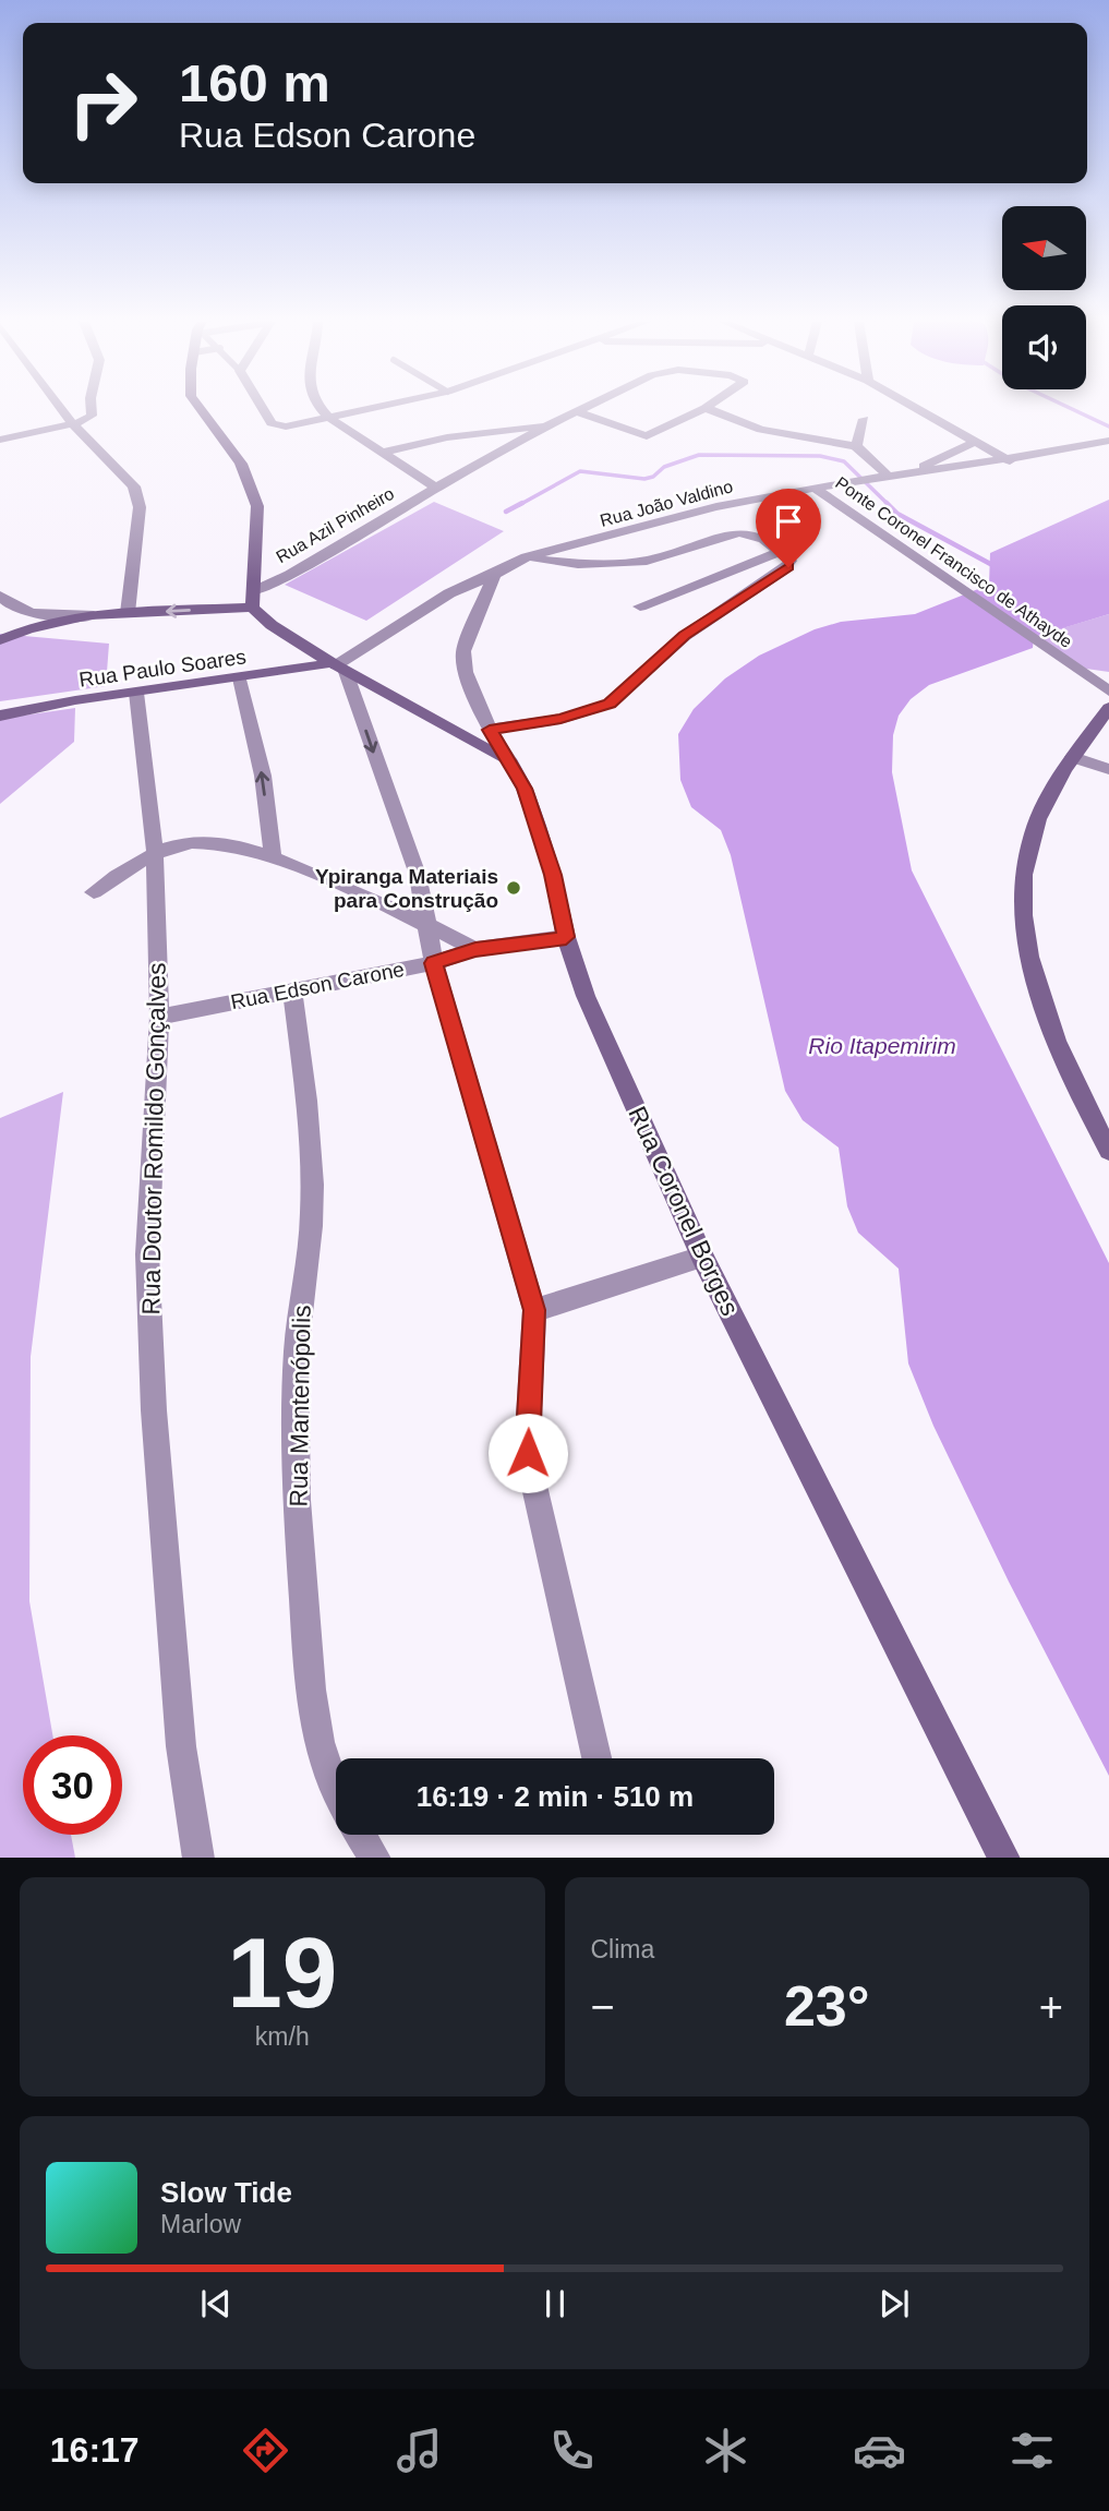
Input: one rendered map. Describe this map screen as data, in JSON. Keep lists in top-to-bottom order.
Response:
{
  "streets": {
    "main road": ["Rua Paulo Soares", "Rua Coronel Borges"],
    "street": [
      "Rua João Valdino",
      "Rua Azil Pinheiro",
      "Ponte Coronel Francisco de Athayde",
      "Rua Edson Carone",
      "Rua Doutor Romildo Gonçalves",
      "Rua Mantenópolis"
    ]
  },
  "crossings": [
    ["Rua João Valdino", "Ponte Coronel Francisco de Athayde"],
    ["Rua Paulo Soares", "Rua Doutor Romildo Gonçalves"],
    ["Rua Edson Carone", "Rua Doutor Romildo Gonçalves"],
    ["Rua Edson Carone", "Rua Coronel Borges"],
    ["Rua Edson Carone", "Rua Mantenópolis"]
  ],
  "water": ["Rio Itapemirim"],
  "places": ["Ypiranga Materiais para Construção"],
  "north": "left",
  "page": {
    "turn": ["160 m", "Rua Edson Carone"],
    "limit": "30",
    "trip": "16:19 · 2 min · 510 m",
    "tile": [
      ["19", "km/h"],
      "Clima"
    ],
    "heat": ["−", "23°", "+"],
    "song": ["Slow Tide", "Marlow"],
    "tabs": "16:17"
  }
}
